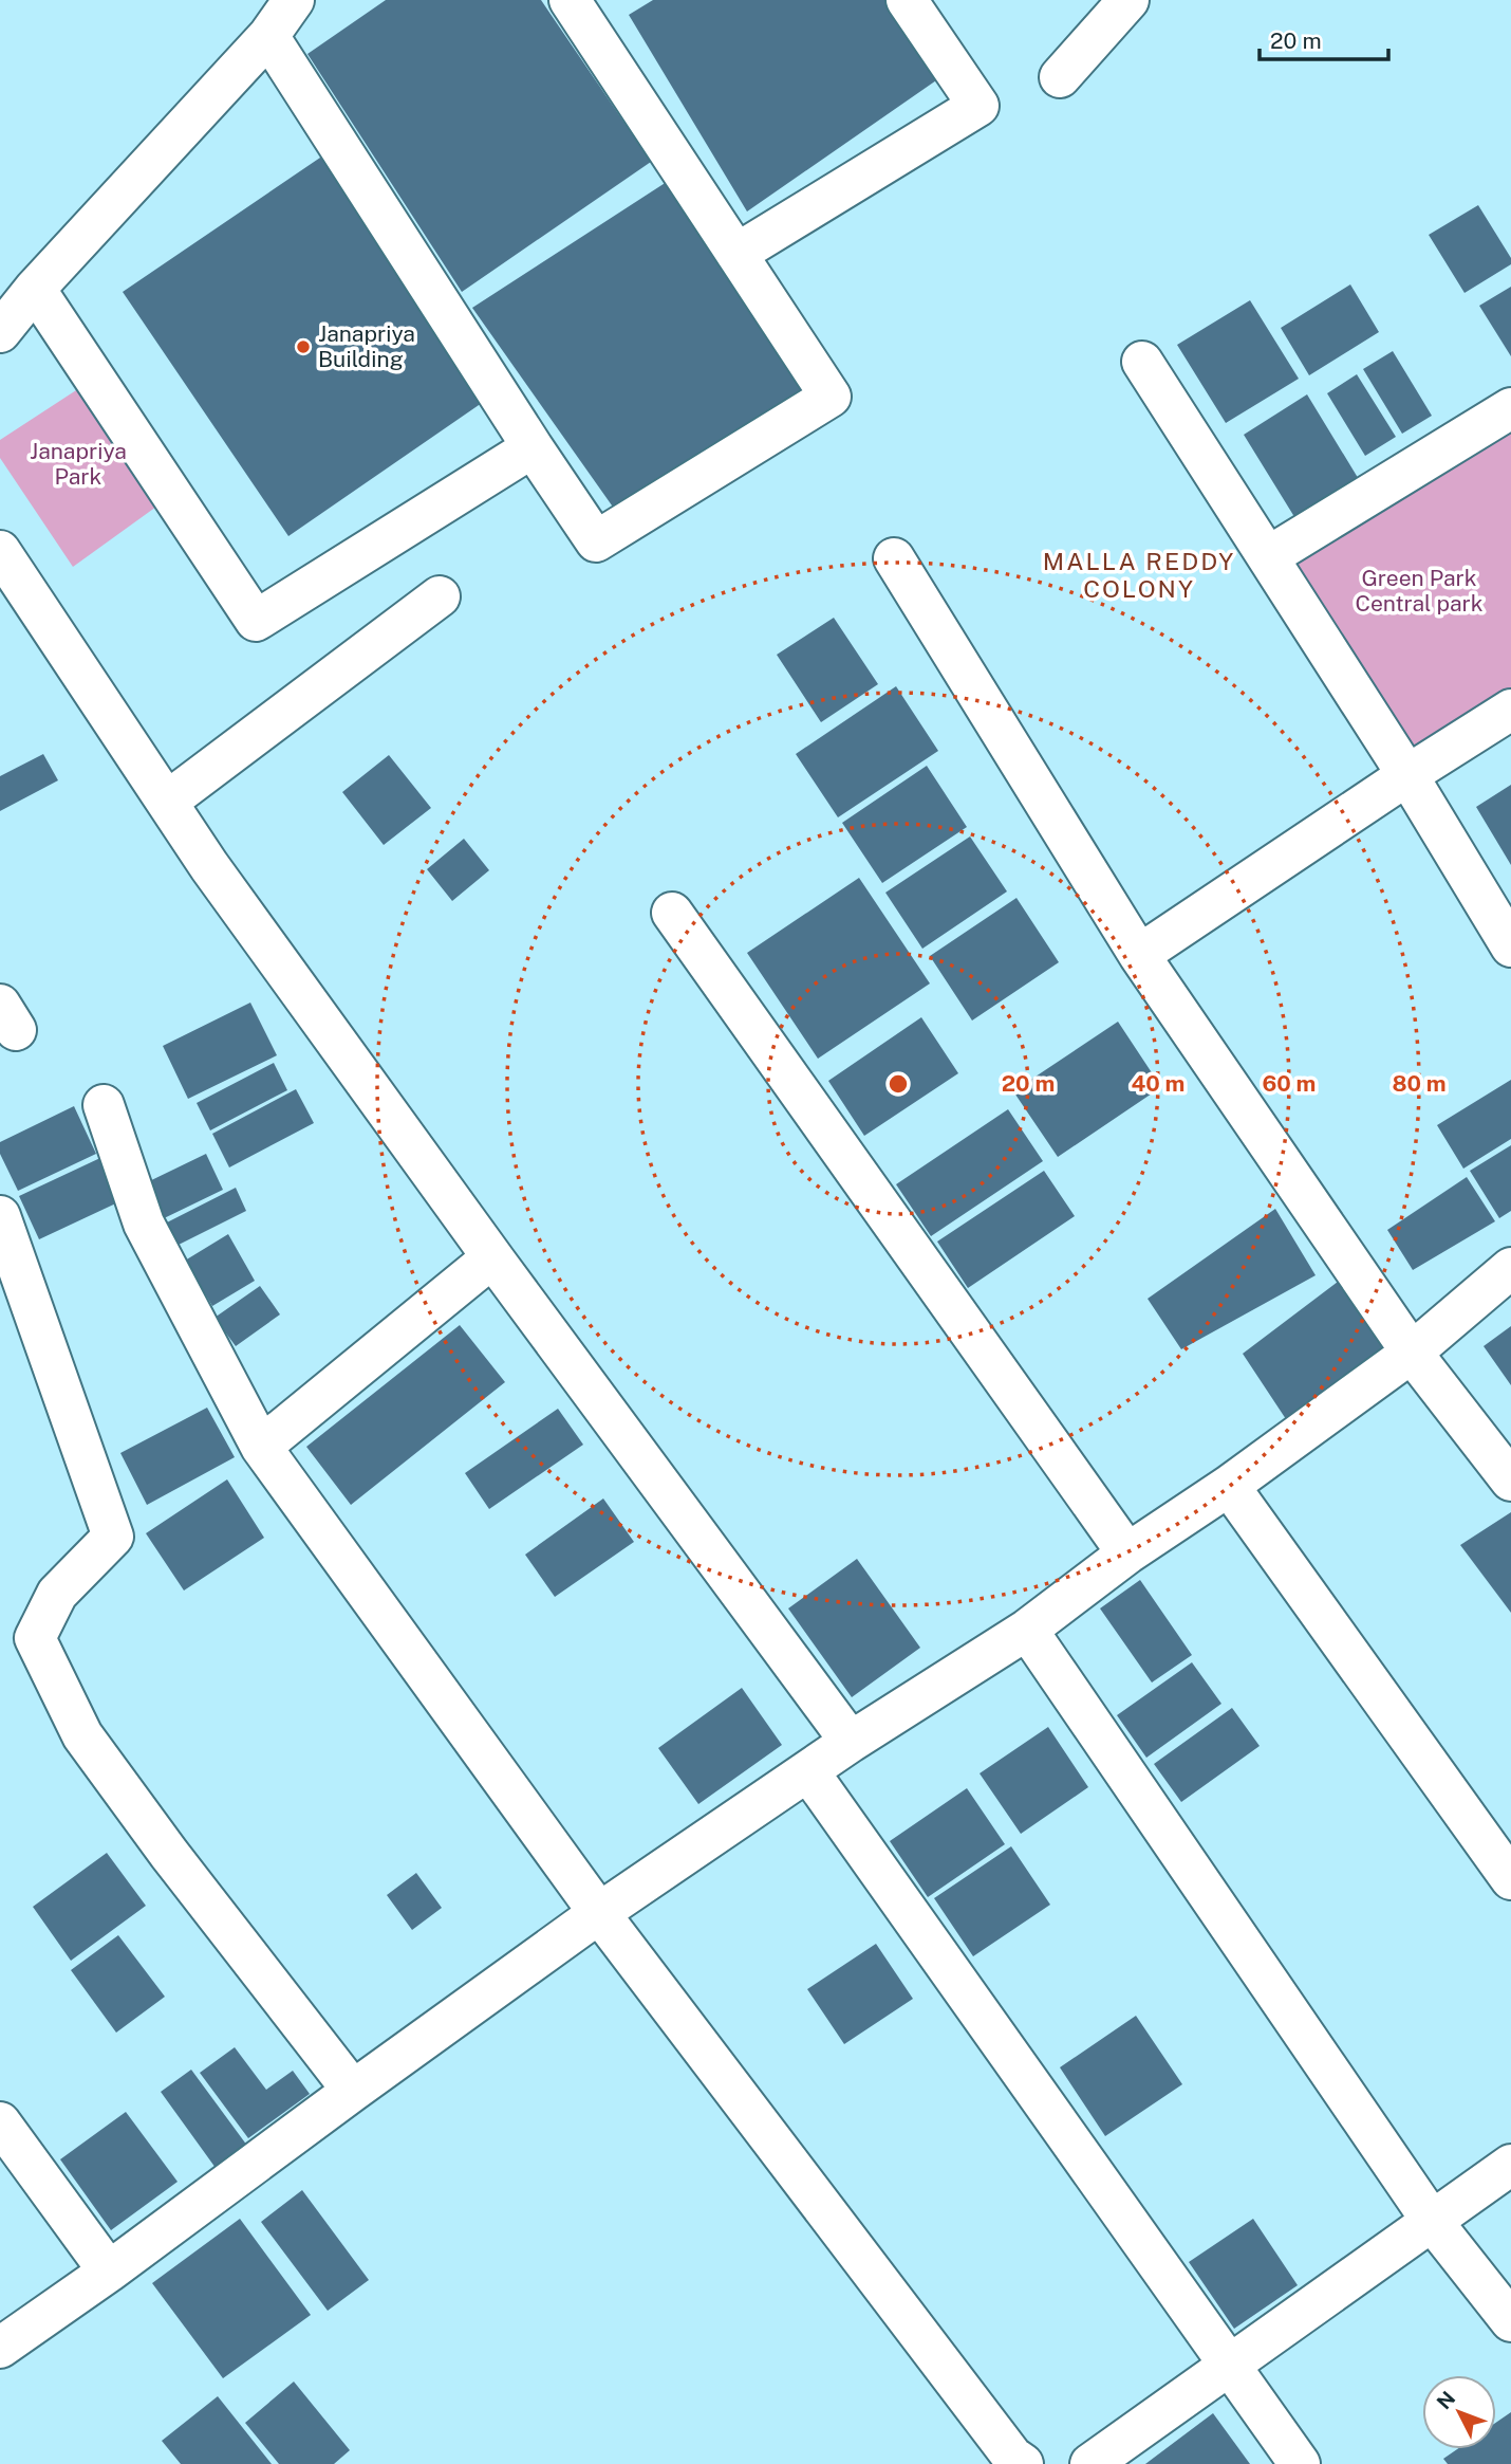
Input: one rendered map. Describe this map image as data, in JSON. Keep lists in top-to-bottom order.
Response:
{
  "districts": ["MALLA REDDY COLONY"],
  "parks": ["Janapriya Park", "Green Park Central park"],
  "places": ["Janapriya Building"],
  "scale_bar": "20 m",
  "north": "top left",
  "rings": [
    "20 m",
    "40 m",
    "60 m",
    "80 m"
  ]
}
